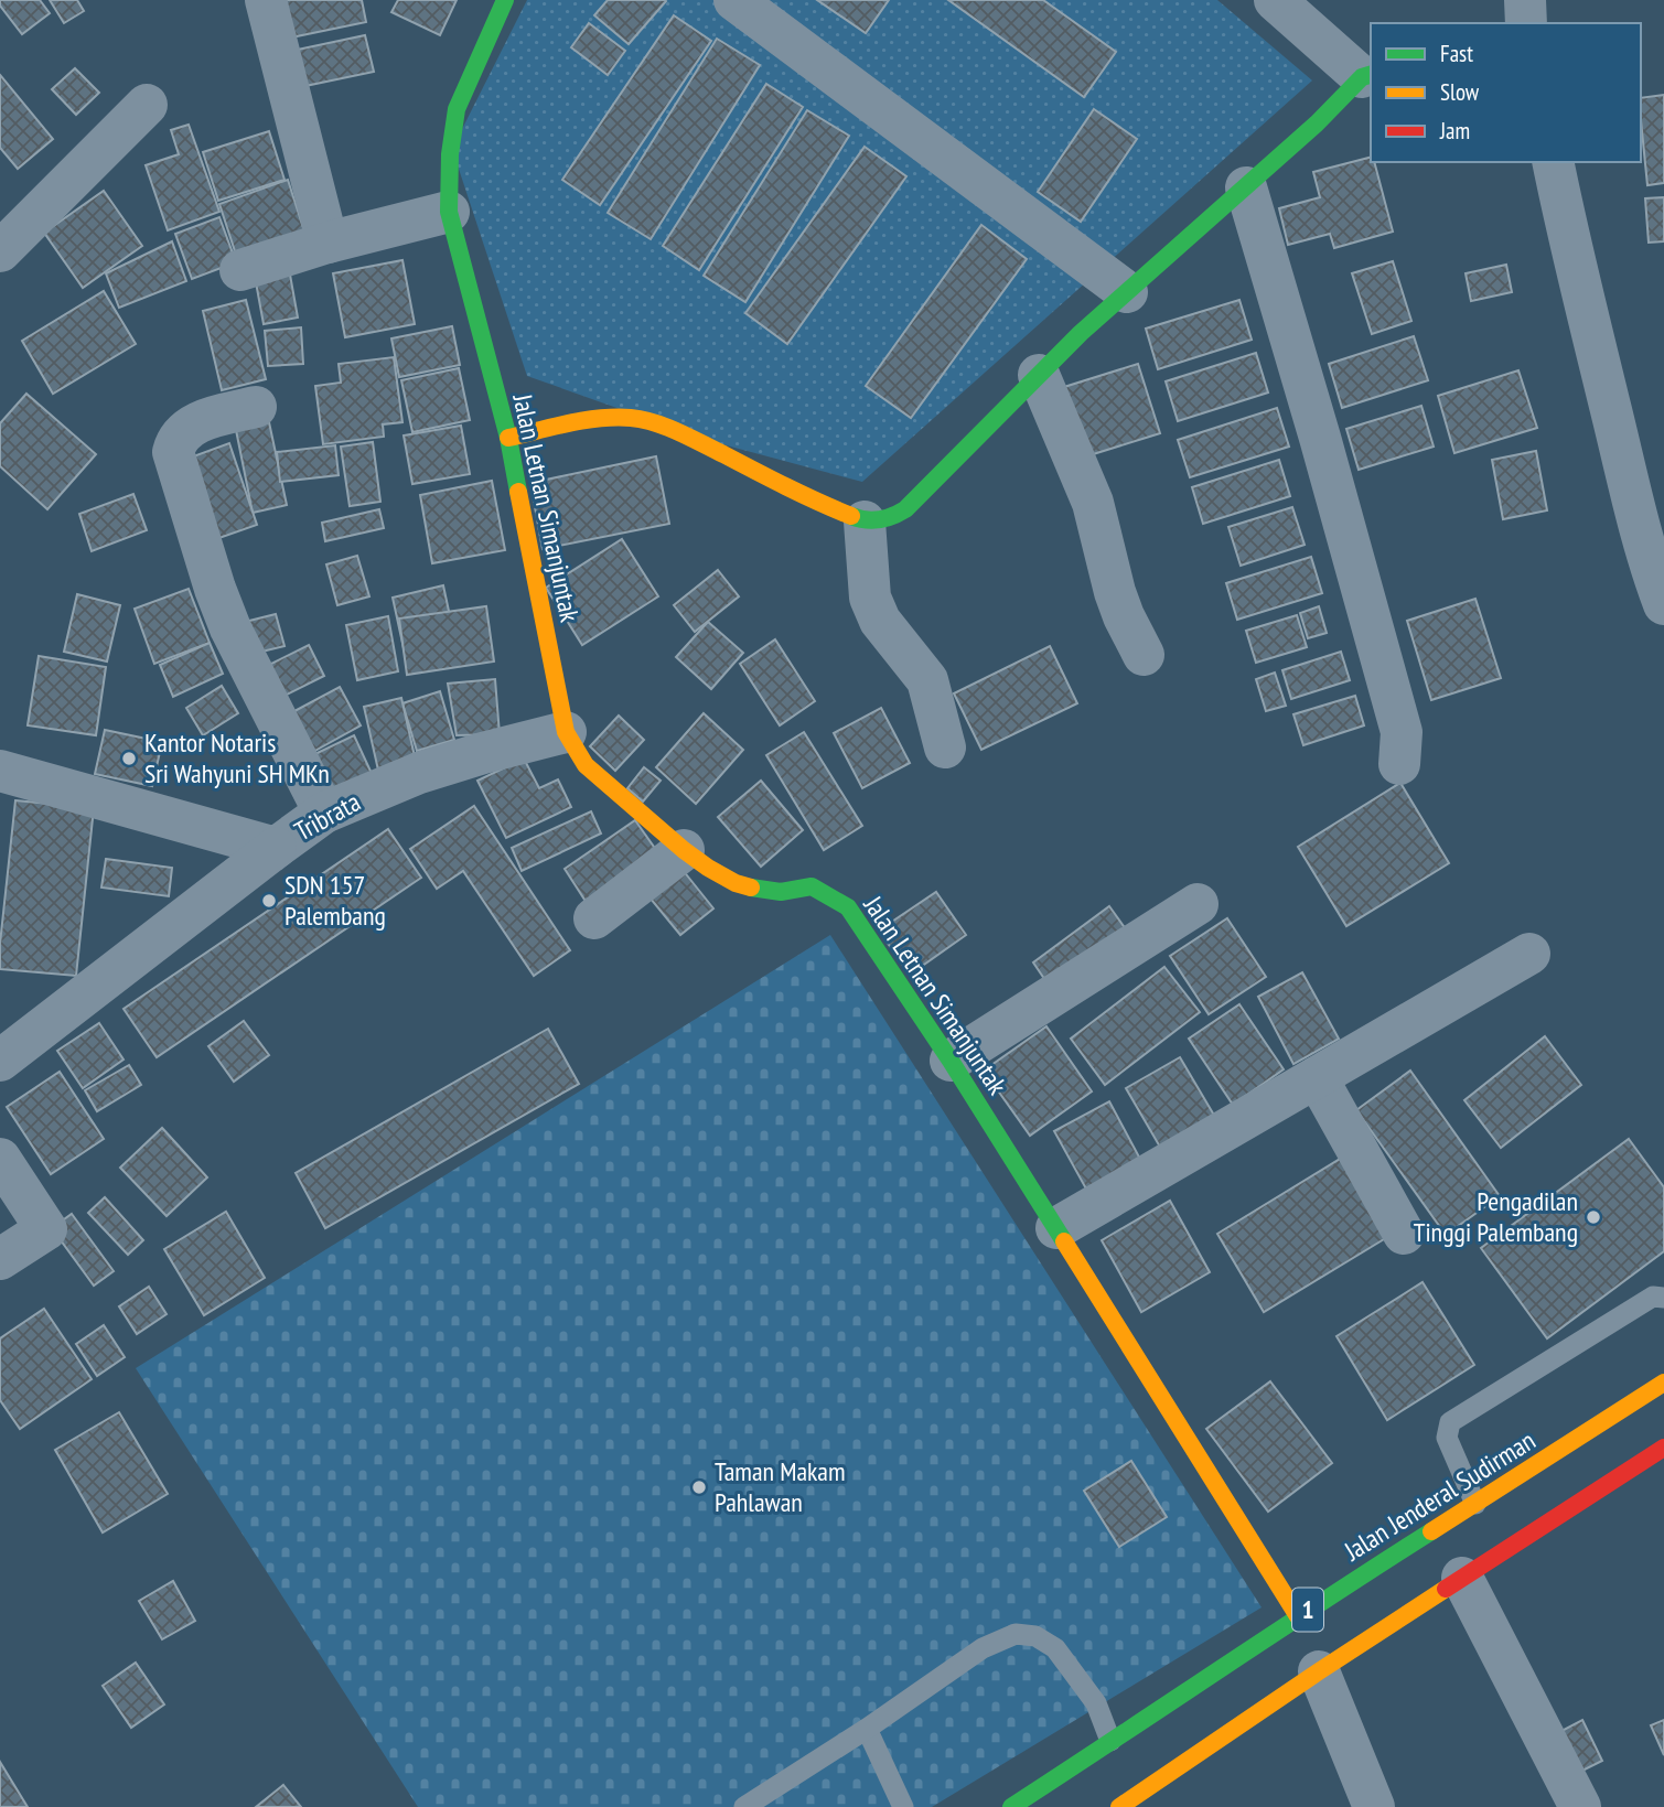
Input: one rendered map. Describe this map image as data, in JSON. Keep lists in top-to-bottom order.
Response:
{
  "streets": {
    "main road": ["Jalan Letnan Simanjuntak", "Jalan Jenderal Sudirman", "1"],
    "street": ["Tribrata"]
  },
  "crossings": [
    ["Jalan Letnan Simanjuntak", "Tribrata"],
    ["Jalan Letnan Simanjuntak", "Jalan Jenderal Sudirman"]
  ],
  "places": [
    "Kantor Notaris Sri Wahyuni SH MKn",
    "SDN 157 Palembang",
    "Pengadilan Tinggi Palembang",
    "Taman Makam Pahlawan"
  ],
  "legend": ["Fast", "Slow", "Jam"]
}
